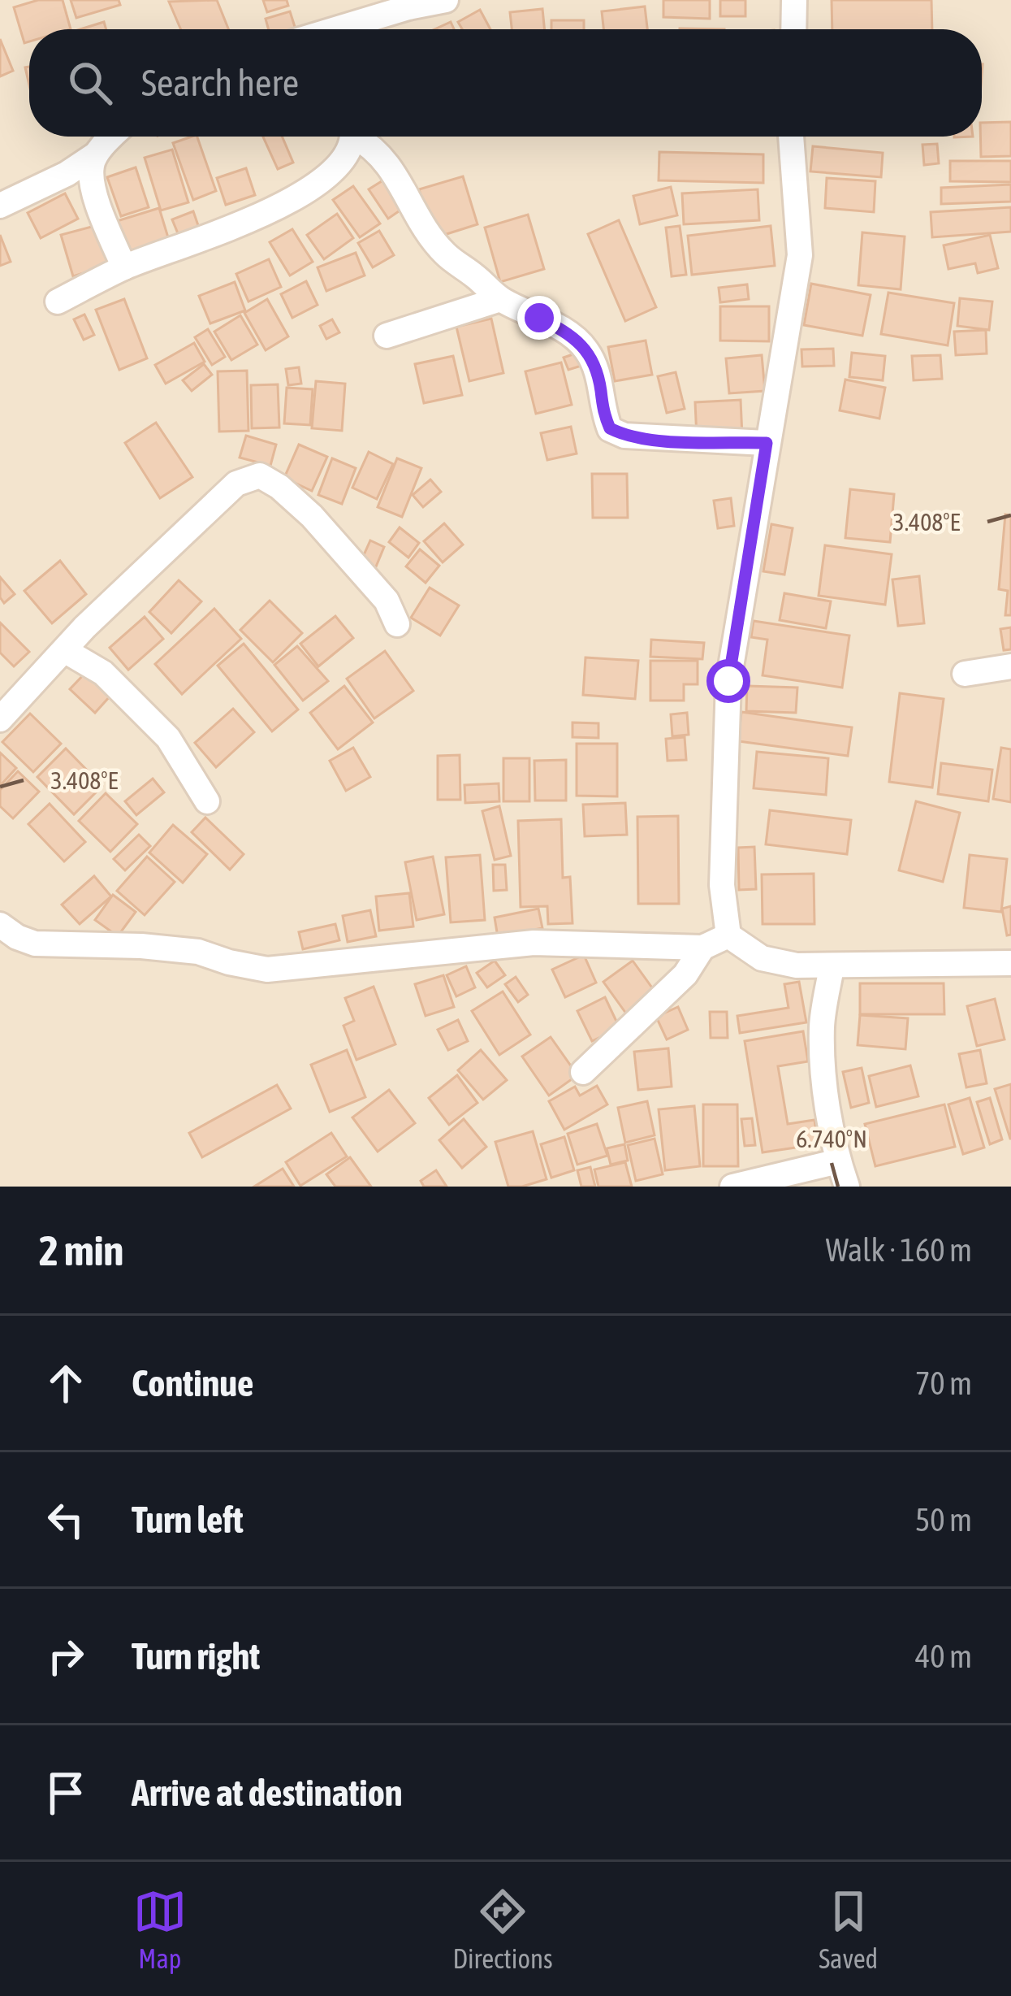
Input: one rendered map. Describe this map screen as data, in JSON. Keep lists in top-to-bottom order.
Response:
{
  "page": {
    "search": "Search here",
    "heading": ["2 min", "Walk · 160 m"],
    "list": [
      ["Continue", "70 m"],
      ["Turn left", "50 m"],
      ["Turn right", "40 m"],
      "Arrive at destination"
    ],
    "nav": ["Map", "Directions", "Saved"]
  },
  "coordinates": ["3.408°E", "6.740°N"]
}
